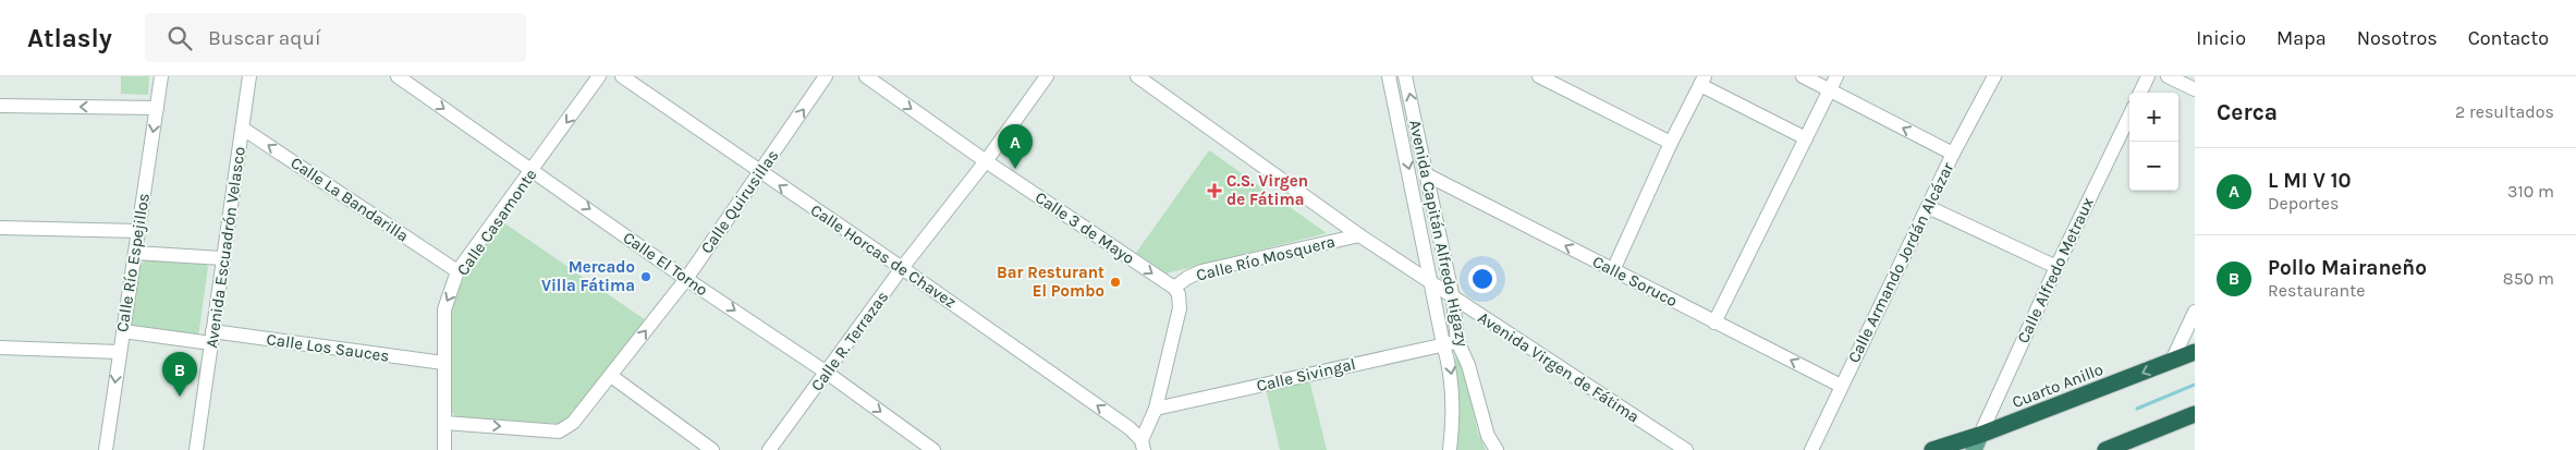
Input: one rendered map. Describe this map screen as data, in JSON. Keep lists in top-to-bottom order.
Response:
{
  "streets": {
    "highway": ["Cuarto Anillo"],
    "street": [
      "Calle La Bandarilla",
      "Calle Quirusillas",
      "Calle Casamonte",
      "Calle 3 de Mayo",
      "Avenida Capitán Alfredo Higazy",
      "Avenida Escuadrón Velasco",
      "Calle Horcas de Chavez",
      "Calle Río Mosquera",
      "Calle Río Espejillos",
      "Calle Armando Jordán Alcázar",
      "Calle El Torno",
      "Calle Alfredo Metraux",
      "Calle Soruco",
      "Calle R. Terrazas",
      "Calle Los Sauces",
      "Avenida Virgen de Fátima",
      "Calle Sivingal"
    ]
  },
  "crossings": [
    ["Calle La Bandarilla", "Calle Casamonte"],
    ["Calle La Bandarilla", "Avenida Escuadrón Velasco"],
    ["Calle Quirusillas", "Calle Casamonte"],
    ["Calle Quirusillas", "Calle Horcas de Chavez"],
    ["Calle Quirusillas", "Calle El Torno"],
    ["Calle Casamonte", "Calle El Torno"],
    ["Calle Casamonte", "Calle Los Sauces"],
    ["Calle 3 de Mayo", "Calle Río Mosquera"],
    ["Calle 3 de Mayo", "Calle R. Terrazas"],
    ["Avenida Capitán Alfredo Higazy", "Calle Soruco"],
    ["Avenida Capitán Alfredo Higazy", "Avenida Virgen de Fátima"],
    ["Avenida Capitán Alfredo Higazy", "Calle Sivingal"],
    ["Avenida Escuadrón Velasco", "Calle Los Sauces"],
    ["Calle Horcas de Chavez", "Calle R. Terrazas"],
    ["Calle Río Mosquera", "Avenida Virgen de Fátima"],
    ["Calle Río Espejillos", "Calle Los Sauces"],
    ["Calle Armando Jordán Alcázar", "Calle Soruco"],
    ["Calle El Torno", "Calle R. Terrazas"],
    ["Calle Alfredo Metraux", "Cuarto Anillo"]
  ],
  "one_way": [
    "Calle La Bandarilla",
    "Calle Quirusillas",
    "Calle Casamonte",
    "Calle 3 de Mayo",
    "Calle Horcas de Chavez",
    "Calle Río Espejillos",
    "Calle El Torno",
    "Calle Soruco"
  ],
  "places": {
    "health": ["C.S. Virgen de Fátima"],
    "other": ["Mercado Villa Fátima", "Bar Resturant El Pombo"]
  },
  "page": {
    "header": "Atlasly",
    "search": "Buscar aquí",
    "nav": [
      "Inicio",
      "Mapa",
      "Nosotros",
      "Contacto"
    ],
    "heading": ["Cerca", "2 resultados"],
    "map_buttons": ["+", "−"],
    "pins": ["A", "B"],
    "list": [
      {
        "mark": "A",
        "name": "L MI V 10",
        "note": "Deportes",
        "value": "310 m"
      },
      {
        "mark": "B",
        "name": "Pollo Mairaneño",
        "note": "Restaurante",
        "value": "850 m"
      }
    ]
  }
}
